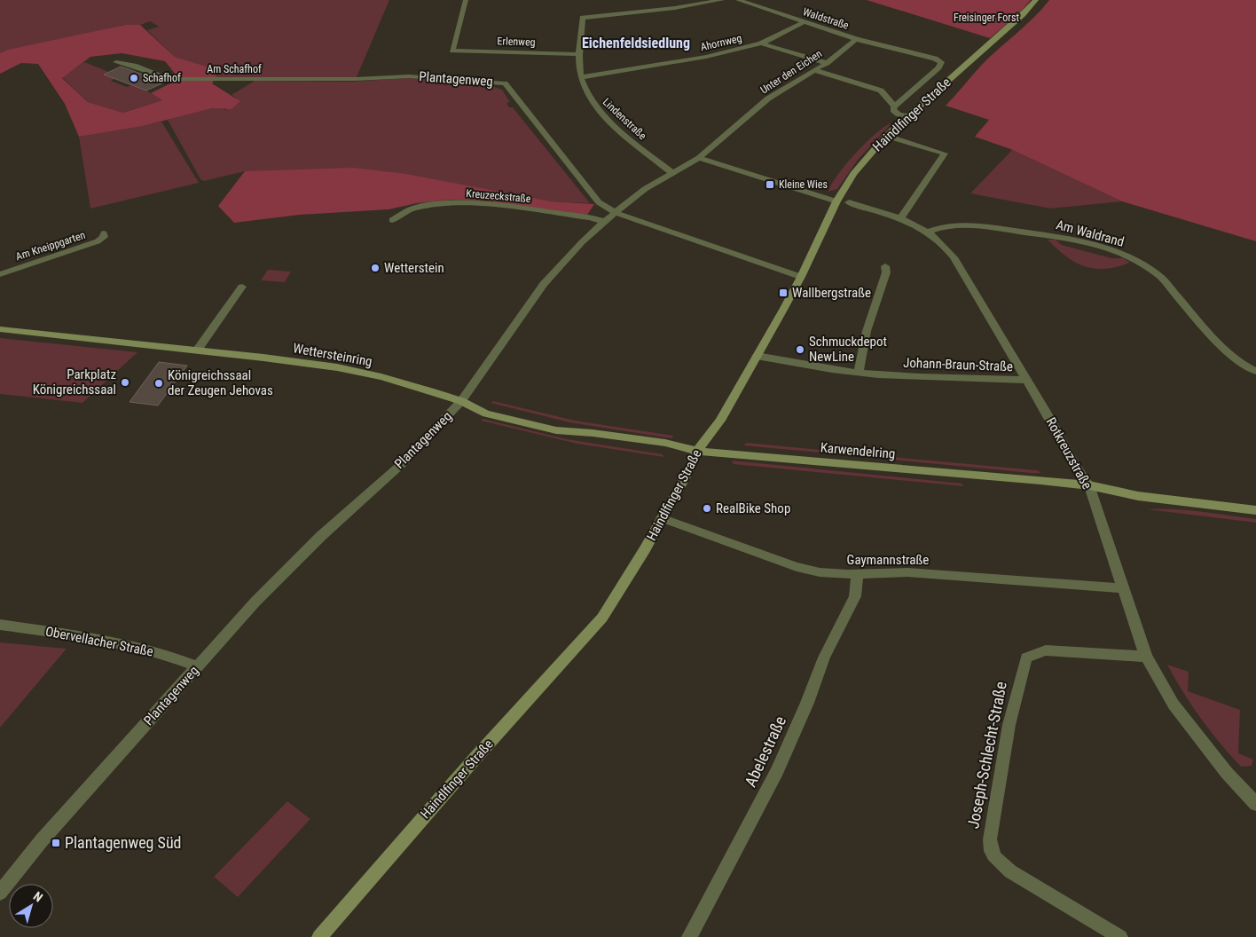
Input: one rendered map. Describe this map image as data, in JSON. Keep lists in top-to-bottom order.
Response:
{
  "streets": {
    "street": [
      "Waldstraße",
      "Erlenweg",
      "Ahornweg",
      "Am Schafhof",
      "Unter den Eichen",
      "Plantagenweg",
      "Haindlfinger Straße",
      "Lindenstraße",
      "Kreuzeckstraße",
      "Am Waldrand",
      "Am Kneippgarten",
      "Wettersteinring",
      "Johann-Braun-Straße",
      "Karwendelring",
      "Rotkreuzstraße",
      "Gaymannstraße",
      "Obervellacher Straße",
      "Abelestraße",
      "Joseph-Schlecht-Straße"
    ]
  },
  "crossings": [
    ["Waldstraße", "Ahornweg"],
    ["Waldstraße", "Unter den Eichen"],
    ["Erlenweg", "Lindenstraße"],
    ["Ahornweg", "Unter den Eichen"],
    ["Ahornweg", "Lindenstraße"],
    ["Am Schafhof", "Plantagenweg"],
    ["Unter den Eichen", "Plantagenweg"],
    ["Unter den Eichen", "Lindenstraße"],
    ["Plantagenweg", "Kreuzeckstraße"],
    ["Plantagenweg", "Wettersteinring"],
    ["Plantagenweg", "Karwendelring"],
    ["Plantagenweg", "Obervellacher Straße"],
    ["Haindlfinger Straße", "Johann-Braun-Straße"],
    ["Haindlfinger Straße", "Karwendelring"],
    ["Haindlfinger Straße", "Gaymannstraße"],
    ["Am Waldrand", "Rotkreuzstraße"],
    ["Wettersteinring", "Karwendelring"],
    ["Johann-Braun-Straße", "Rotkreuzstraße"],
    ["Karwendelring", "Rotkreuzstraße"],
    ["Rotkreuzstraße", "Gaymannstraße"],
    ["Rotkreuzstraße", "Joseph-Schlecht-Straße"],
    ["Gaymannstraße", "Abelestraße"]
  ],
  "districts": ["Eichenfeldsiedlung"],
  "parks": ["Freisinger Forst"],
  "places": {
    "other": [
      "Schafhof",
      "Wetterstein",
      "Schmuckdepot NewLine",
      "Parkplatz Königreichssaal",
      "Königreichssaal der Zeugen Jehovas",
      "RealBike Shop"
    ],
    "transit": ["Kleine Wies", "Wallbergstraße", "Plantagenweg Süd"]
  },
  "north": "top right"
}
